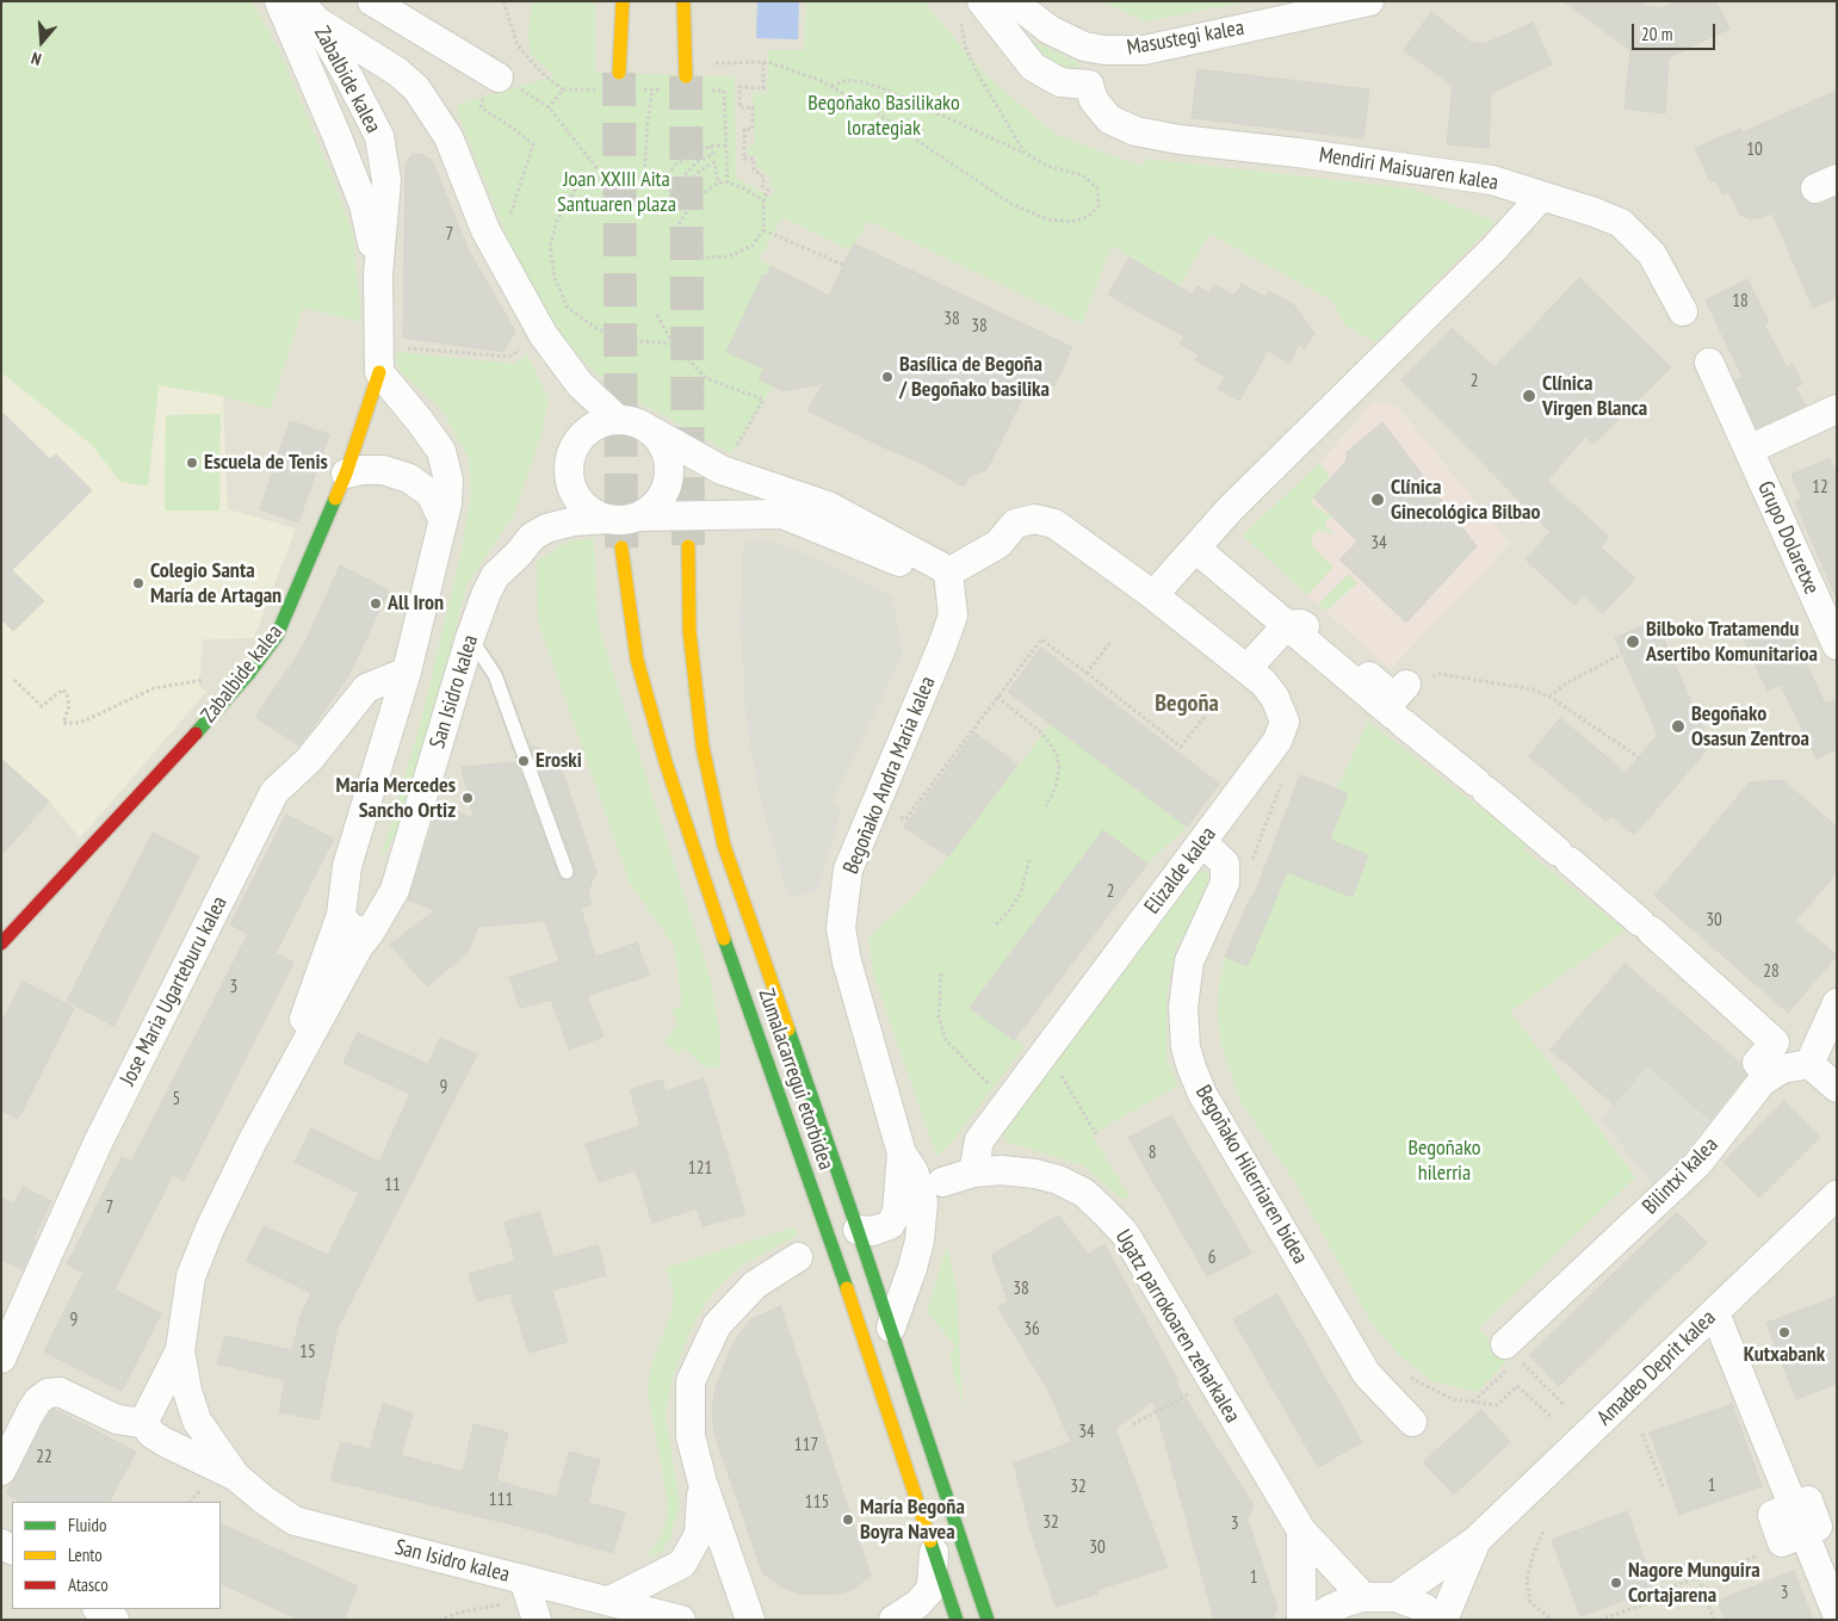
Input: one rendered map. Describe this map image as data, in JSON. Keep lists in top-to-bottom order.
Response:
{
  "streets": {
    "main road": ["Zabalbide kalea", "Zumalacarregui etorbidea"],
    "street": [
      "Masustegi kalea",
      "Mendiri Maisuaren kalea",
      "Grupo Dolaretxe",
      "San Isidro kalea",
      "Begoñako Andra Maria kalea",
      "Elizalde kalea",
      "Jose Maria Ugarteburu kalea",
      "Begoñako Hilerriaren bidea",
      "Bilintxi kalea",
      "Ugatz parrokoaren zeharkalea",
      "Amadeo Deprit kalea"
    ]
  },
  "crossings": [
    ["Zabalbide kalea", "San Isidro kalea"],
    ["San Isidro kalea", "Jose Maria Ugarteburu kalea"],
    ["Begoñako Andra Maria kalea", "Zumalacarregui etorbidea"],
    ["Elizalde kalea", "Begoñako Hilerriaren bidea"],
    ["Elizalde kalea", "Ugatz parrokoaren zeharkalea"]
  ],
  "districts": ["Begoña"],
  "parks": ["Begoñako Basilikako lorategiak", "Joan XXIII Aita Santuaren plaza", "Begoñako hilerria"],
  "places": [
    "Basílica de Begoña / Begoñako basilika",
    "Clínica Virgen Blanca",
    "Escuela de Tenis",
    "Clínica Ginecológica Bilbao",
    "Colegio Santa María de Artagan",
    "All Iron",
    "Bilboko Tratamendu Asertibo Komunitarioa",
    "Begoñako Osasun Zentroa",
    "Eroski",
    "María Mercedes Sancho Ortiz",
    "Kutxabank",
    "María Begoña Boyra Navea",
    "Nagore Munguira Cortajarena"
  ],
  "house_numbers": [
    "10",
    "7",
    "18",
    "38",
    "38",
    "2",
    "12",
    "34",
    "2",
    "30",
    "28",
    "3",
    "9",
    "5",
    "8",
    "121",
    "11",
    "7",
    "6",
    "38",
    "9",
    "36",
    "15",
    "34",
    "117",
    "22",
    "1",
    "32",
    "111",
    "115",
    "32",
    "3",
    "30",
    "1",
    "3"
  ],
  "legend": ["Fluido", "Lento", "Atasco"],
  "scale_bar": "20 m",
  "north": "bottom"
}
